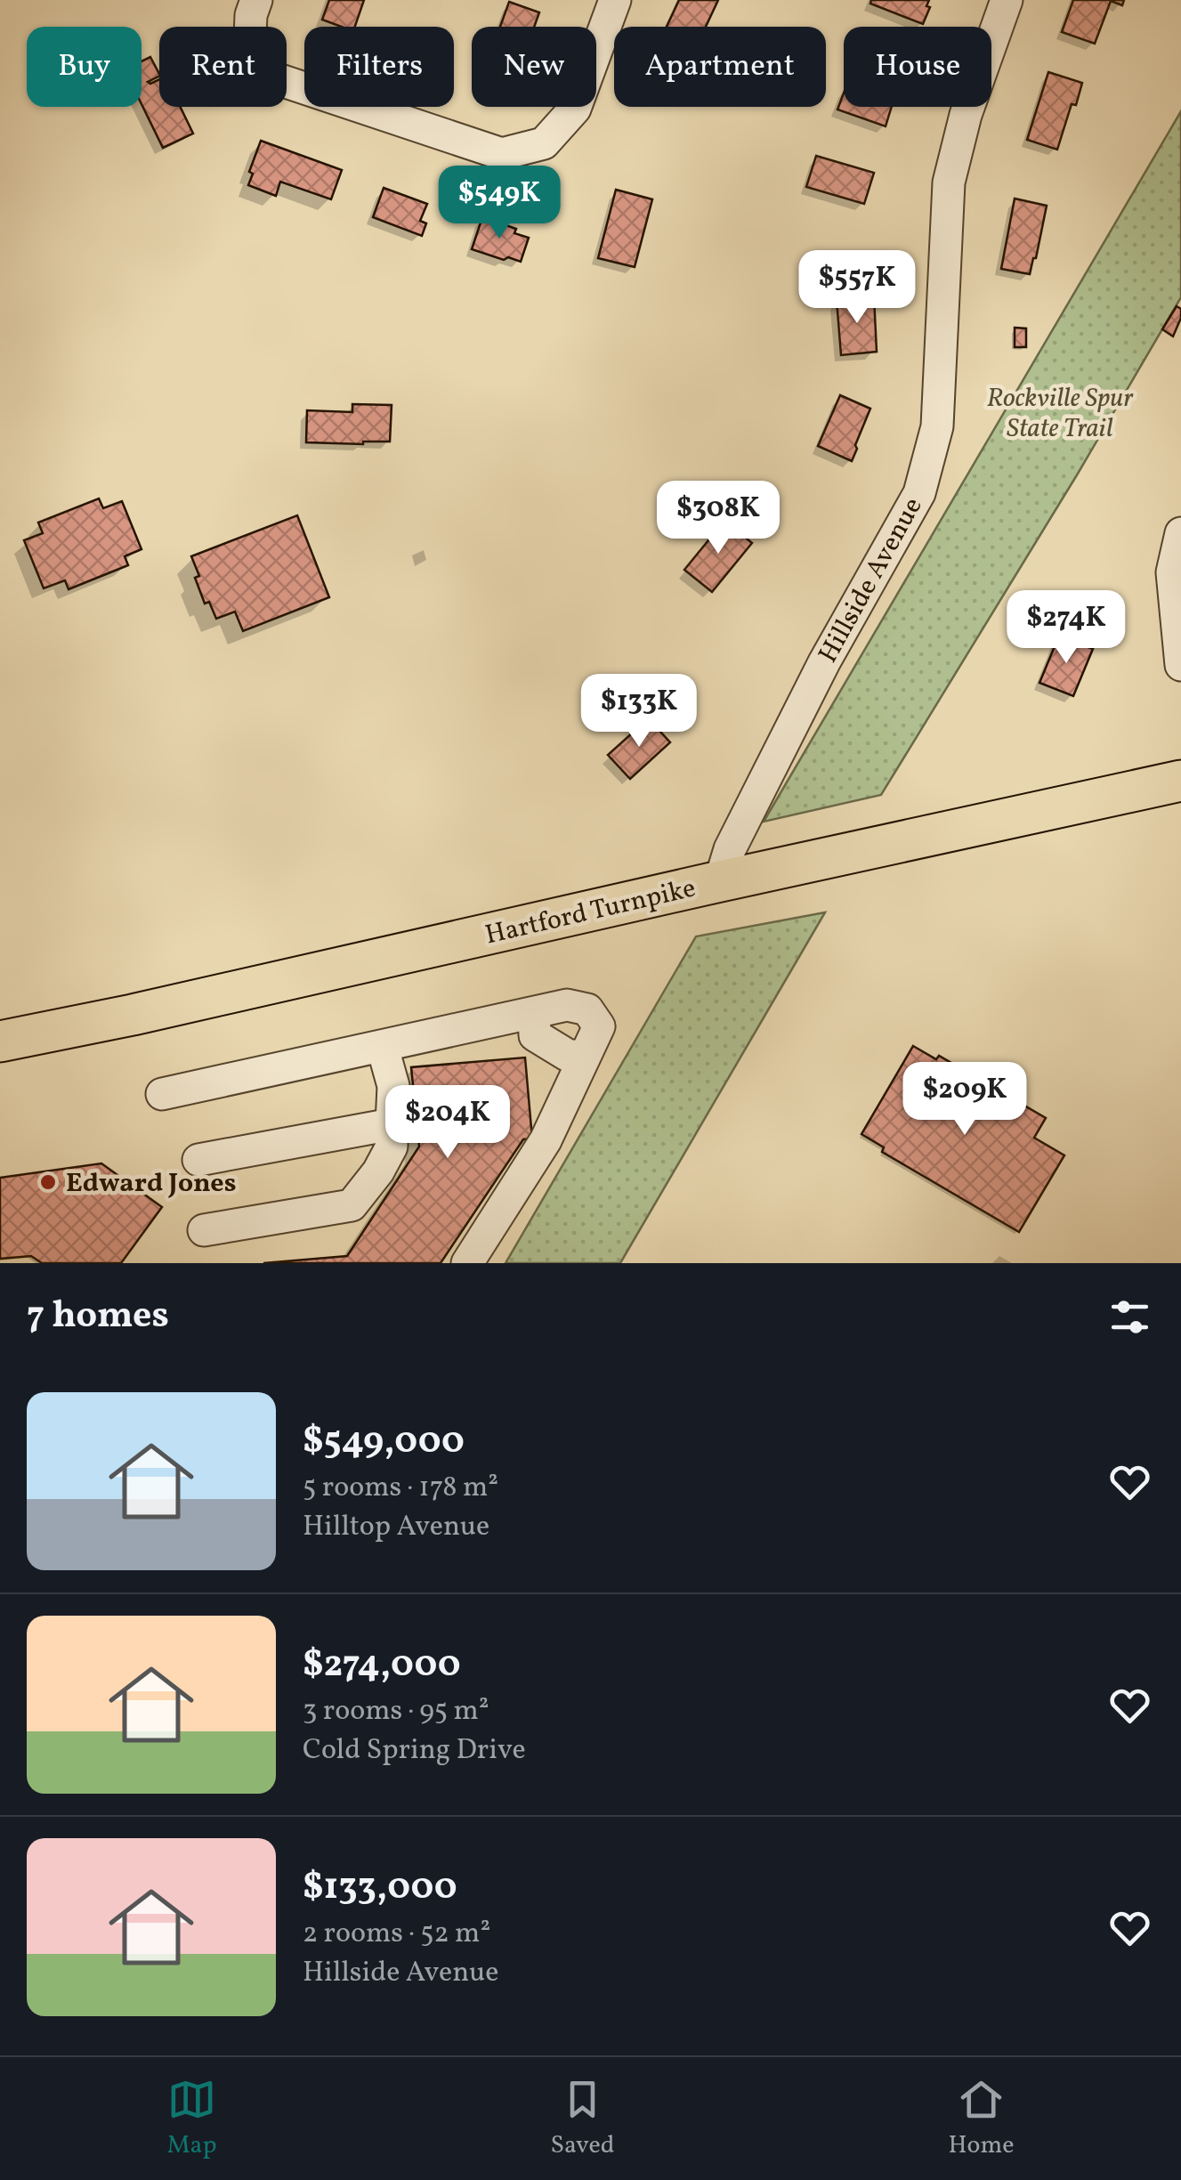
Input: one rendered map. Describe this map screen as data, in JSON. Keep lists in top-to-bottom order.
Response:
{
  "streets": {
    "main road": ["Hartford Turnpike"],
    "street": ["Hillside Avenue"]
  },
  "crossings": [
    ["Hillside Avenue", "Hartford Turnpike"]
  ],
  "parks": ["Rockville Spur State Trail"],
  "places": ["Edward Jones"],
  "page": {
    "chip": [
      "Buy",
      "Rent",
      "Filters",
      "New",
      "Apartment",
      "House"
    ],
    "price": [
      "$549K",
      "$557K",
      "$308K",
      "$274K",
      "$133K",
      "$209K",
      "$204K"
    ],
    "heading": "7 homes",
    "list": [
      {
        "name": "$549,000",
        "note": "5 rooms · 178 m² · Hilltop Avenue"
      },
      {
        "name": "$274,000",
        "note": "3 rooms · 95 m² · Cold Spring Drive"
      },
      {
        "name": "$133,000",
        "note": "2 rooms · 52 m² · Hillside Avenue"
      }
    ],
    "tabs": ["Map", "Saved", "Home"]
  }
}
